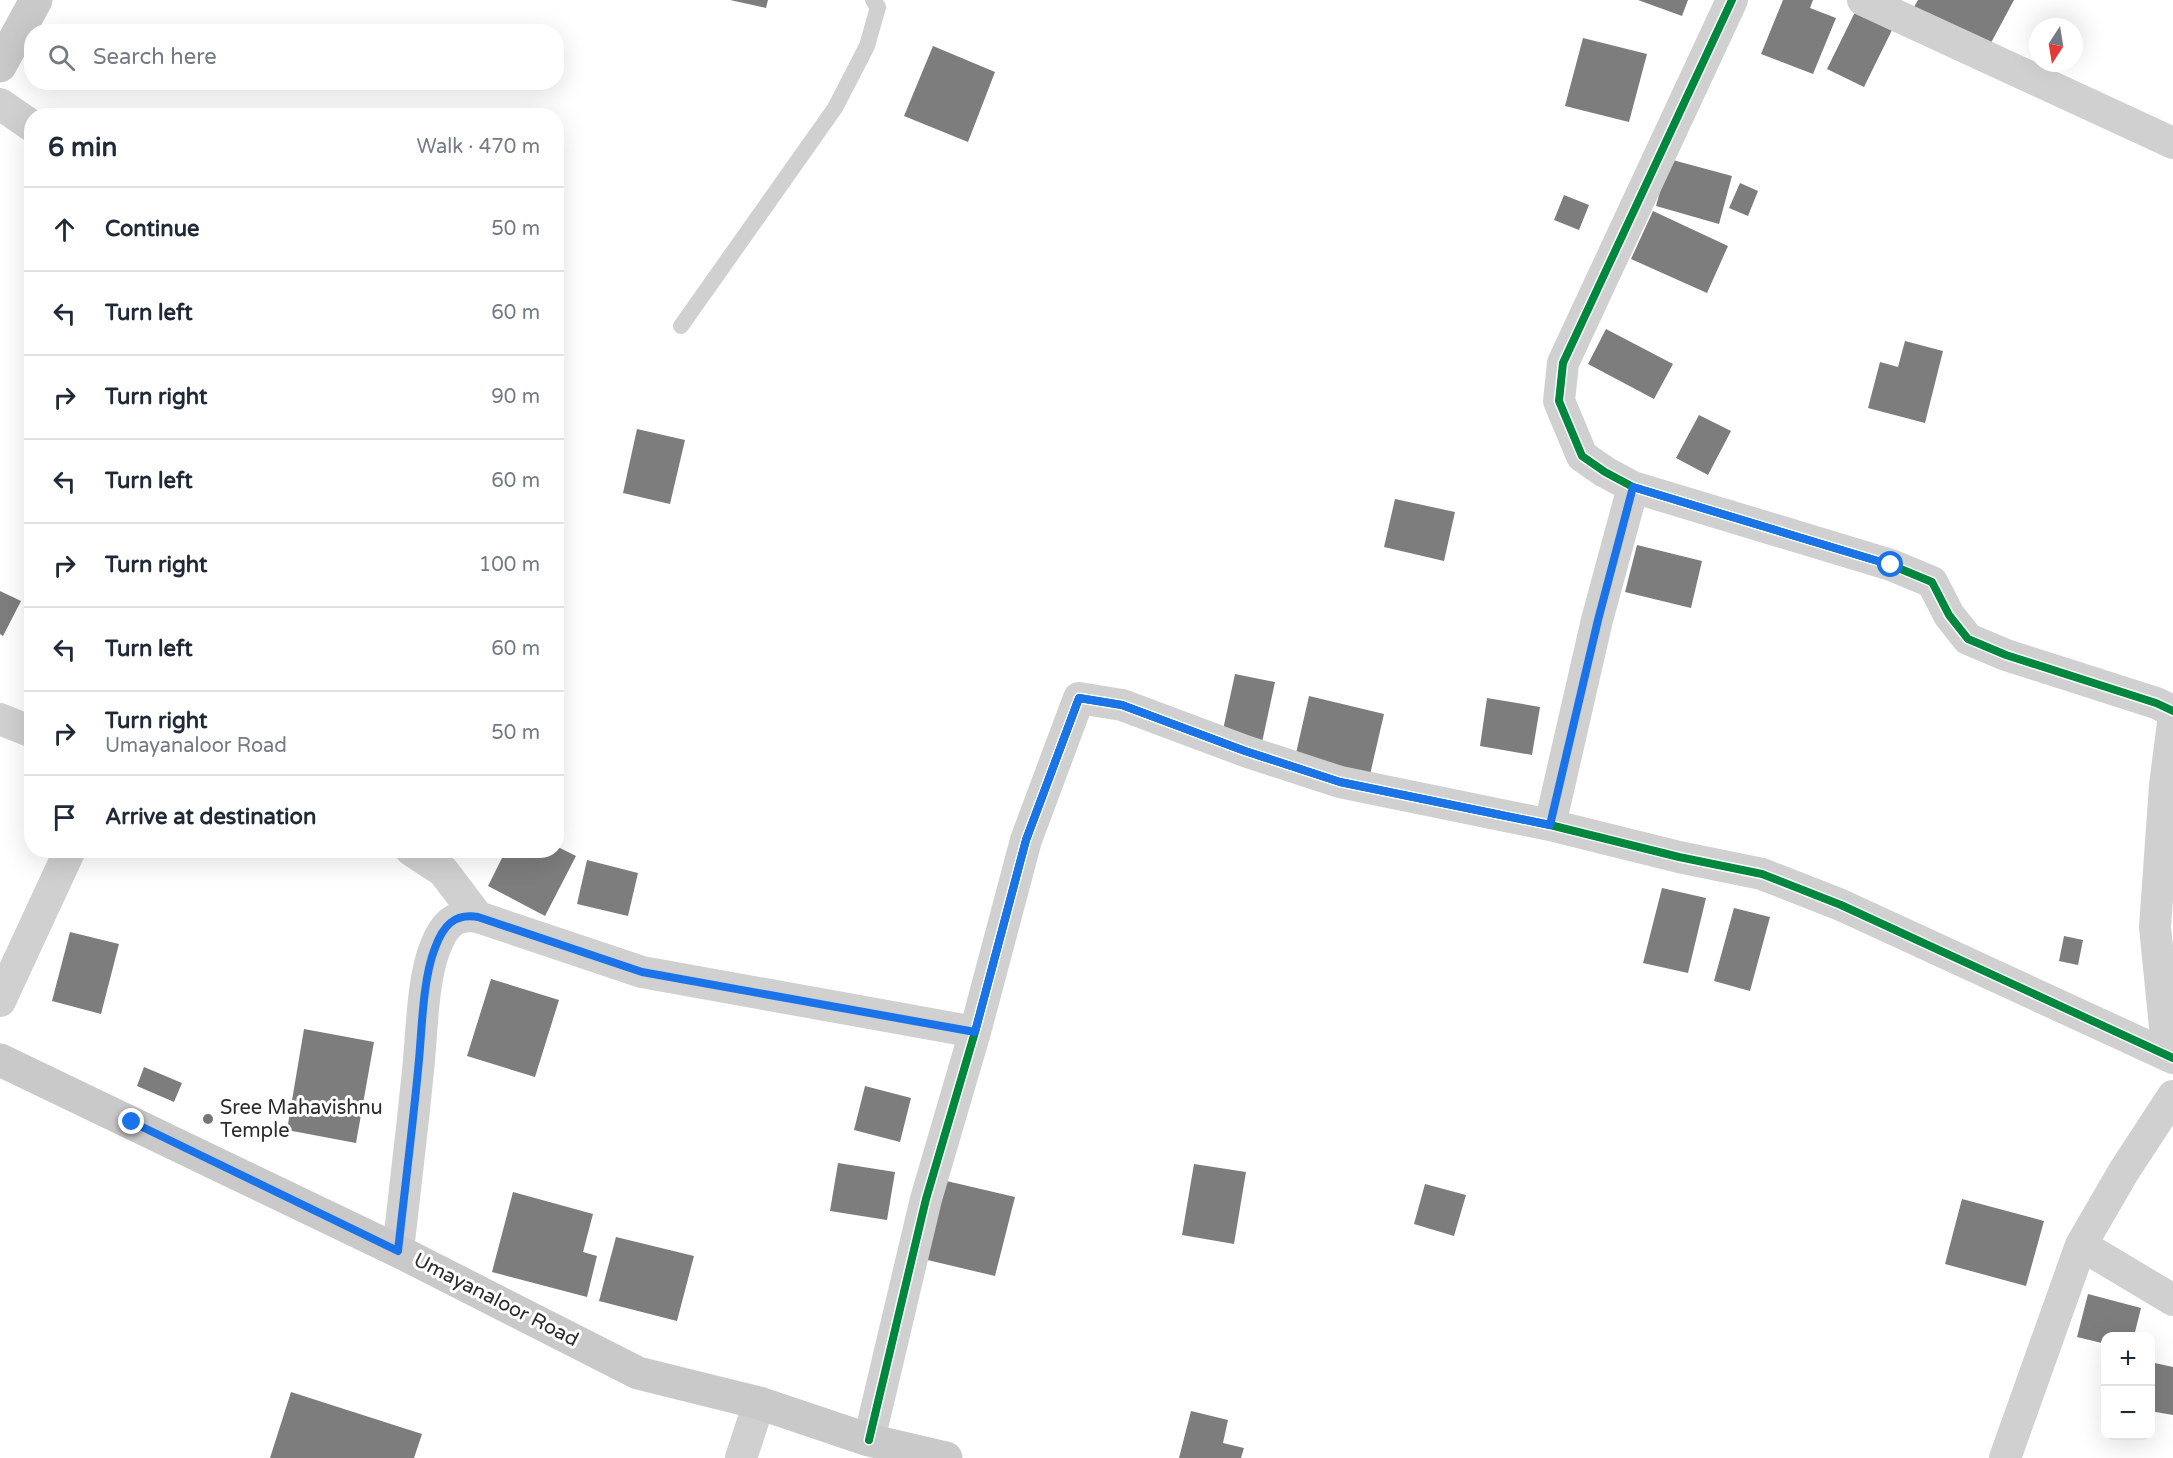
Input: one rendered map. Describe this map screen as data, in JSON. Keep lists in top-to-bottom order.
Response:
{
  "streets": {
    "main road": ["Umayanaloor Road"]
  },
  "places": ["Sree Mahavishnu Temple"],
  "north": "bottom",
  "page": {
    "search": "Search here",
    "heading": ["6 min", "Walk · 470 m"],
    "list": [
      ["Continue", "50 m"],
      ["Turn left", "60 m"],
      ["Turn right", "90 m"],
      ["Turn left", "60 m"],
      ["Turn right", "100 m"],
      ["Turn left", "60 m"],
      ["Turn right", "Umayanaloor Road", "50 m"],
      "Arrive at destination"
    ],
    "map_buttons": ["+", "−"]
  }
}
